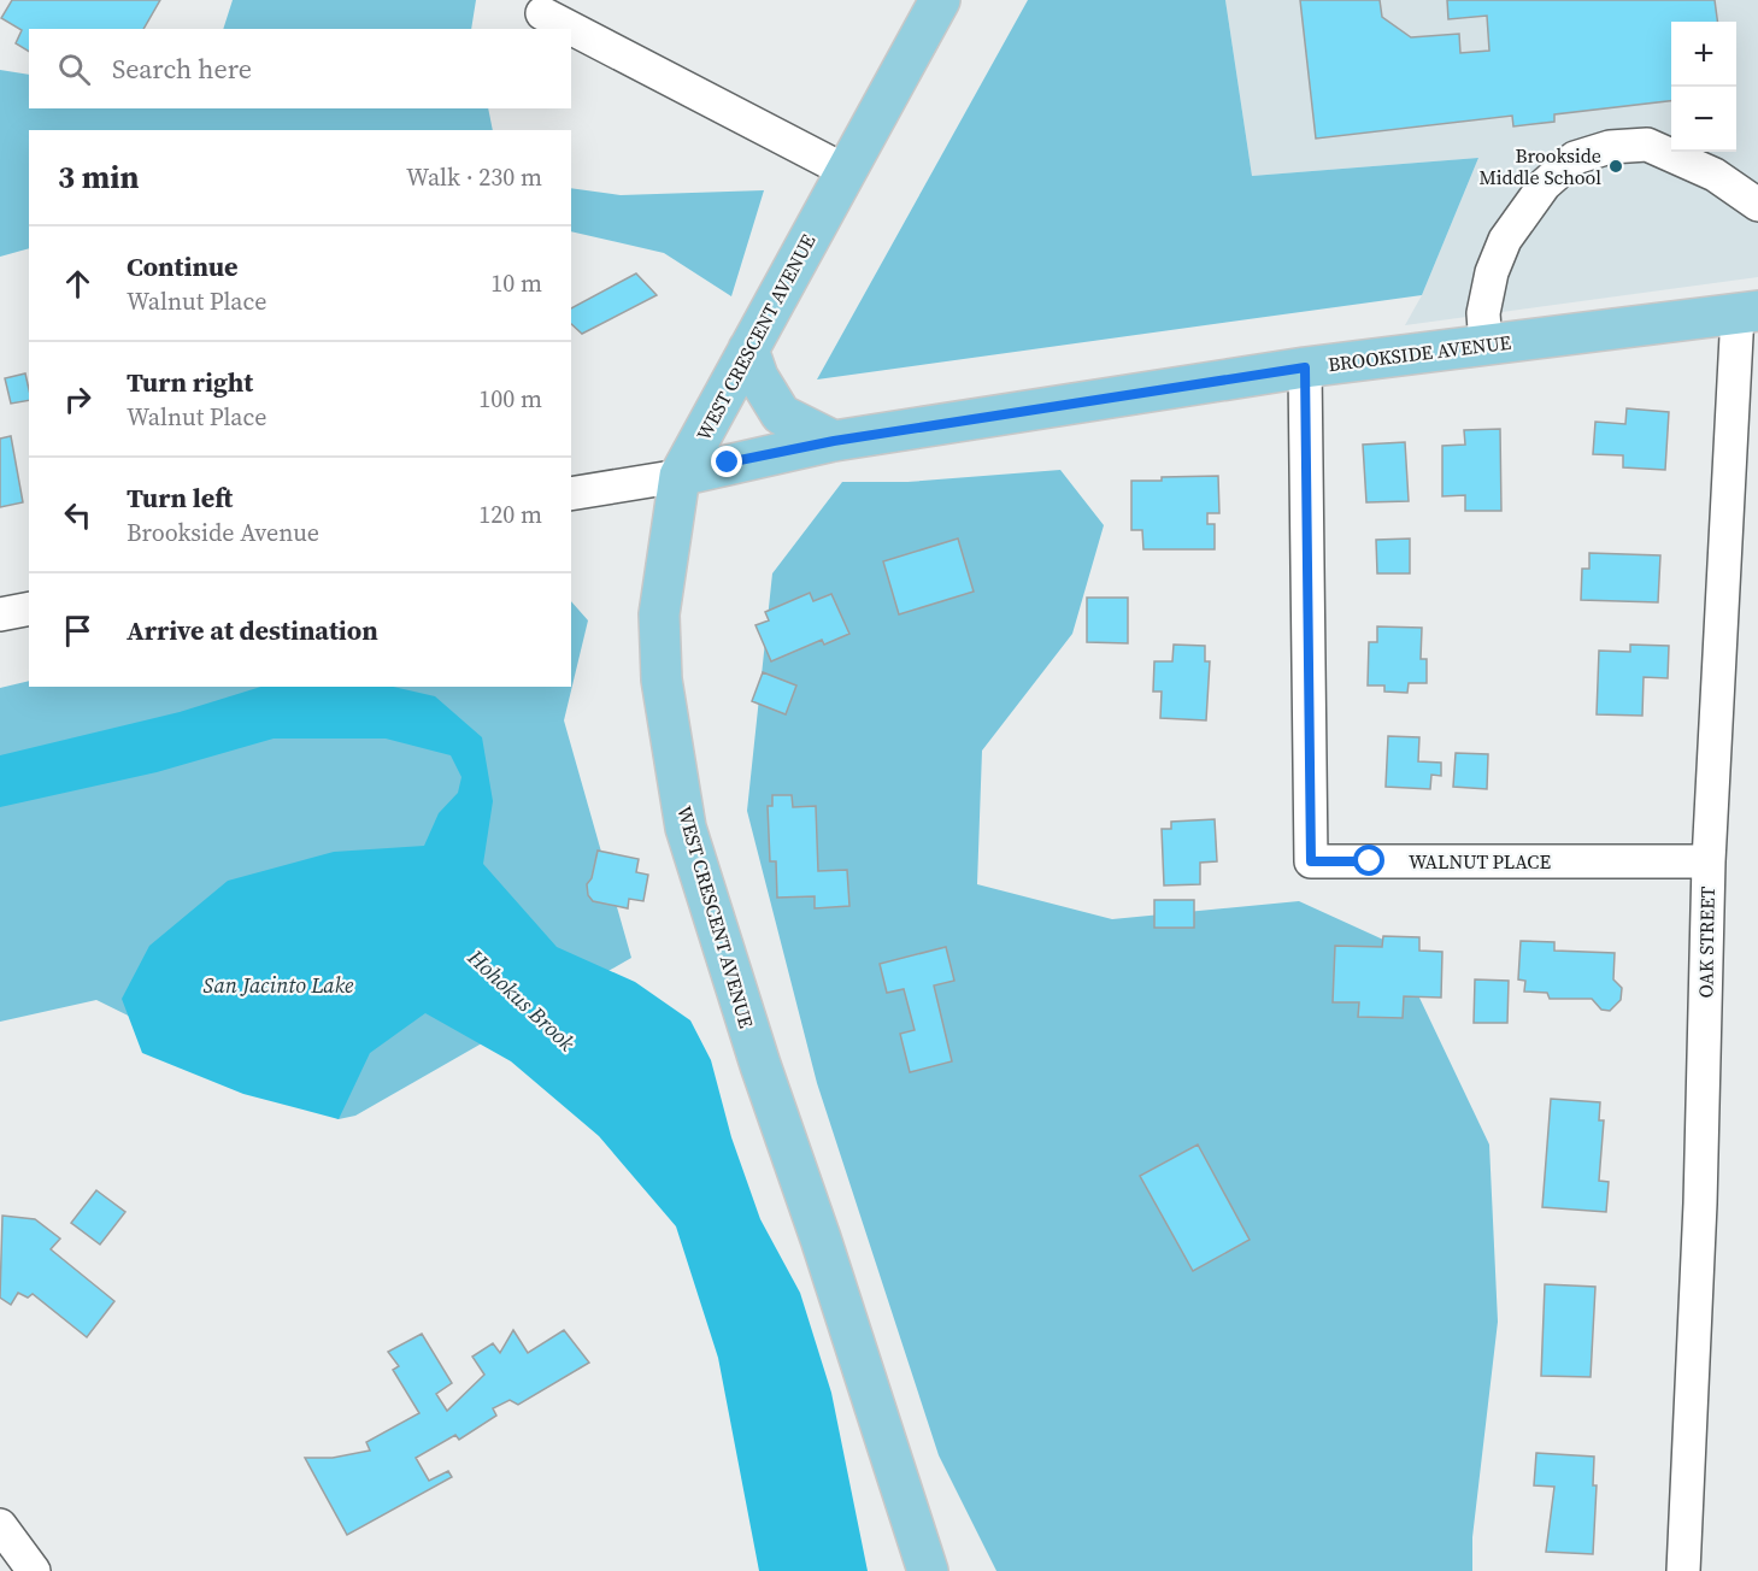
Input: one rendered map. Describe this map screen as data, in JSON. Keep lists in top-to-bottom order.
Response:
{
  "streets": {
    "main road": ["WEST CRESCENT AVENUE", "BROOKSIDE AVENUE"],
    "street": ["WALNUT PLACE", "OAK STREET"]
  },
  "crossings": [
    ["WEST CRESCENT AVENUE", "BROOKSIDE AVENUE"],
    ["BROOKSIDE AVENUE", "WALNUT PLACE"],
    ["BROOKSIDE AVENUE", "OAK STREET"],
    ["WALNUT PLACE", "OAK STREET"]
  ],
  "water": ["San Jacinto Lake", "Hohokus Brook"],
  "places": ["Brookside Middle School"],
  "page": {
    "map_buttons": ["+", "−"],
    "search": "Search here",
    "heading": ["3 min", "Walk · 230 m"],
    "list": [
      ["Continue", "Walnut Place", "10 m"],
      ["Turn right", "Walnut Place", "100 m"],
      ["Turn left", "Brookside Avenue", "120 m"],
      "Arrive at destination"
    ]
  }
}
